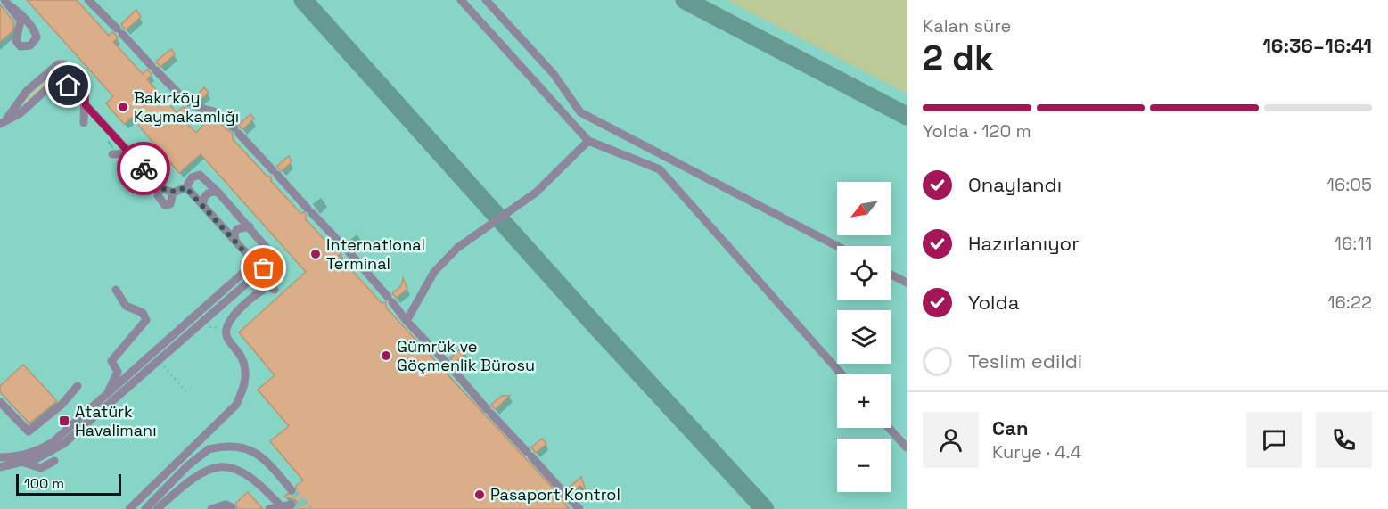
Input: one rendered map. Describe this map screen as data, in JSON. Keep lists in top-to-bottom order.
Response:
{
  "places": {
    "other": [
      "Bakırköy Kaymakamlığı",
      "International Terminal",
      "Gümrük ve Göçmenlik Bürosu",
      "Pasaport Kontrol"
    ],
    "transit": ["Atatürk Havalimanı"]
  },
  "scale_bar": "100 m",
  "north": "bottom left",
  "page": {
    "heading": ["2 dk", "Kalan süre", "16:36–16:41"],
    "panel": ["Can", "Kurye · 4.4"],
    "bar": "Yolda · 120 m",
    "list": [
      ["Onaylandı", "16:05"],
      ["Hazırlanıyor", "16:11"],
      ["Yolda", "16:22"],
      "Teslim edildi"
    ],
    "map_buttons": ["+", "−"],
    "scale": "100 m"
  }
}
